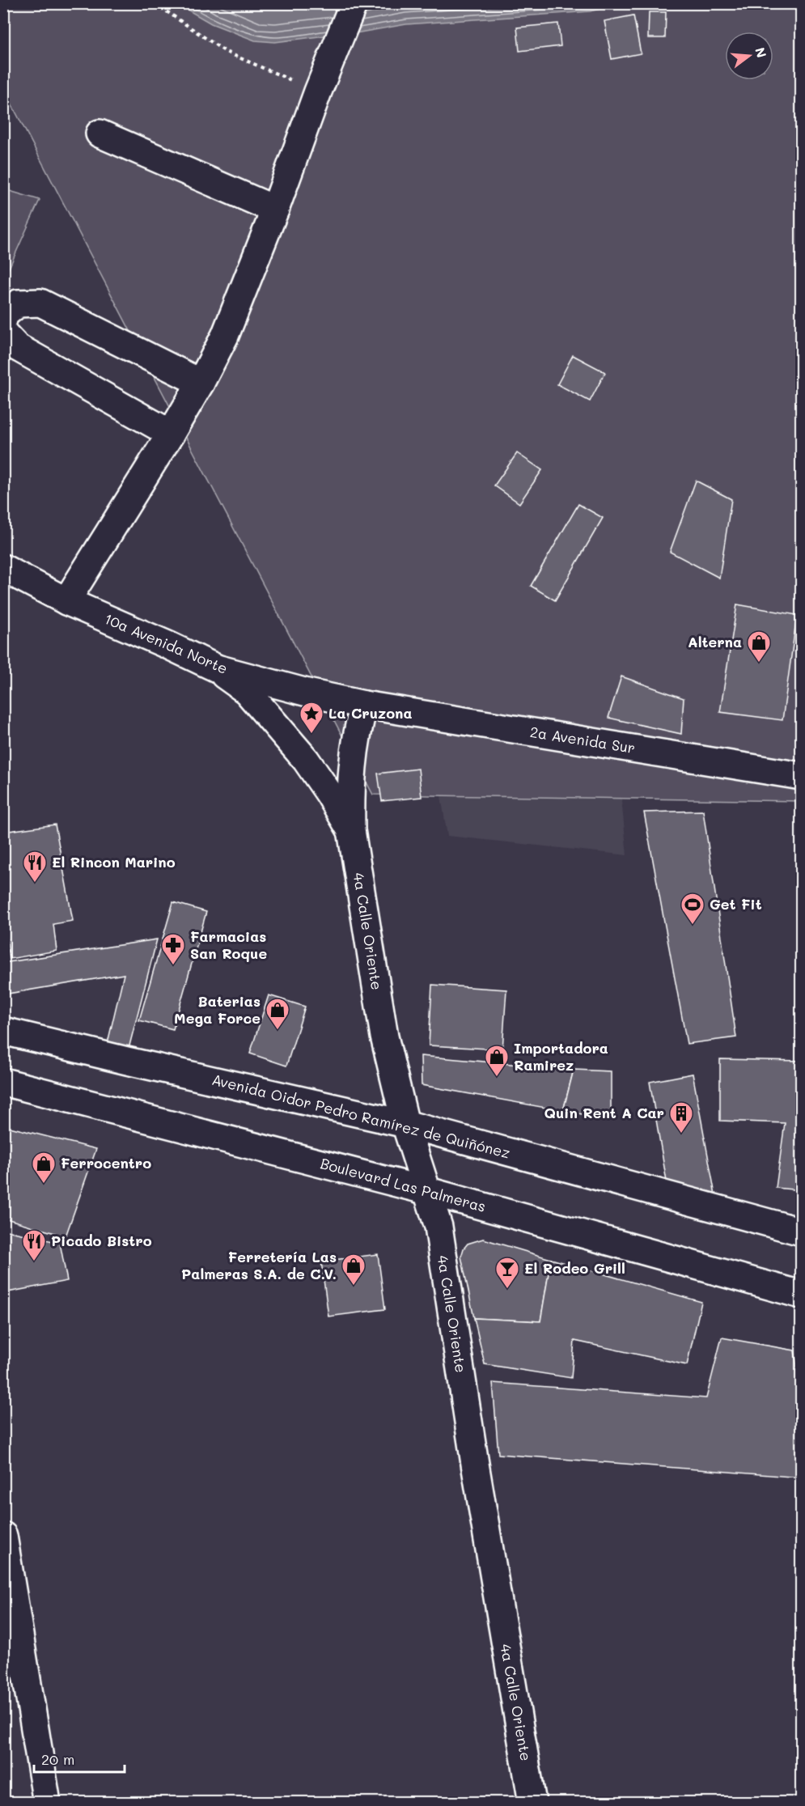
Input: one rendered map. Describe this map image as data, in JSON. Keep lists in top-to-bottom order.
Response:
{
  "streets": {
    "street": [
      "10a Avenida Norte",
      "2a Avenida Sur",
      "4a Calle Oriente",
      "Avenida Oidor Pedro Ramírez de Quiñónez",
      "Boulevard Las Palmeras"
    ]
  },
  "crossings": [
    ["10a Avenida Norte", "2a Avenida Sur"],
    ["10a Avenida Norte", "4a Calle Oriente"],
    ["2a Avenida Sur", "4a Calle Oriente"],
    ["4a Calle Oriente", "Avenida Oidor Pedro Ramírez de Quiñónez"],
    ["4a Calle Oriente", "Boulevard Las Palmeras"]
  ],
  "places": {
    "shop": [
      "Alterna",
      "Baterias Mega Force",
      "Importadora Ramirez",
      "Ferrocentro",
      "Ferretería Las Palmeras S.A. de C.V."
    ],
    "place": ["La Cruzona"],
    "restaurant": ["El Rincon Marino", "Picado Bistro"],
    "sports": ["Get Fit"],
    "pharmacy": ["Farmacias San Roque"],
    "building": ["Quin Rent A Car"],
    "bar": ["El Rodeo Grill"]
  },
  "scale_bar": "20 m",
  "north": "right"
}
